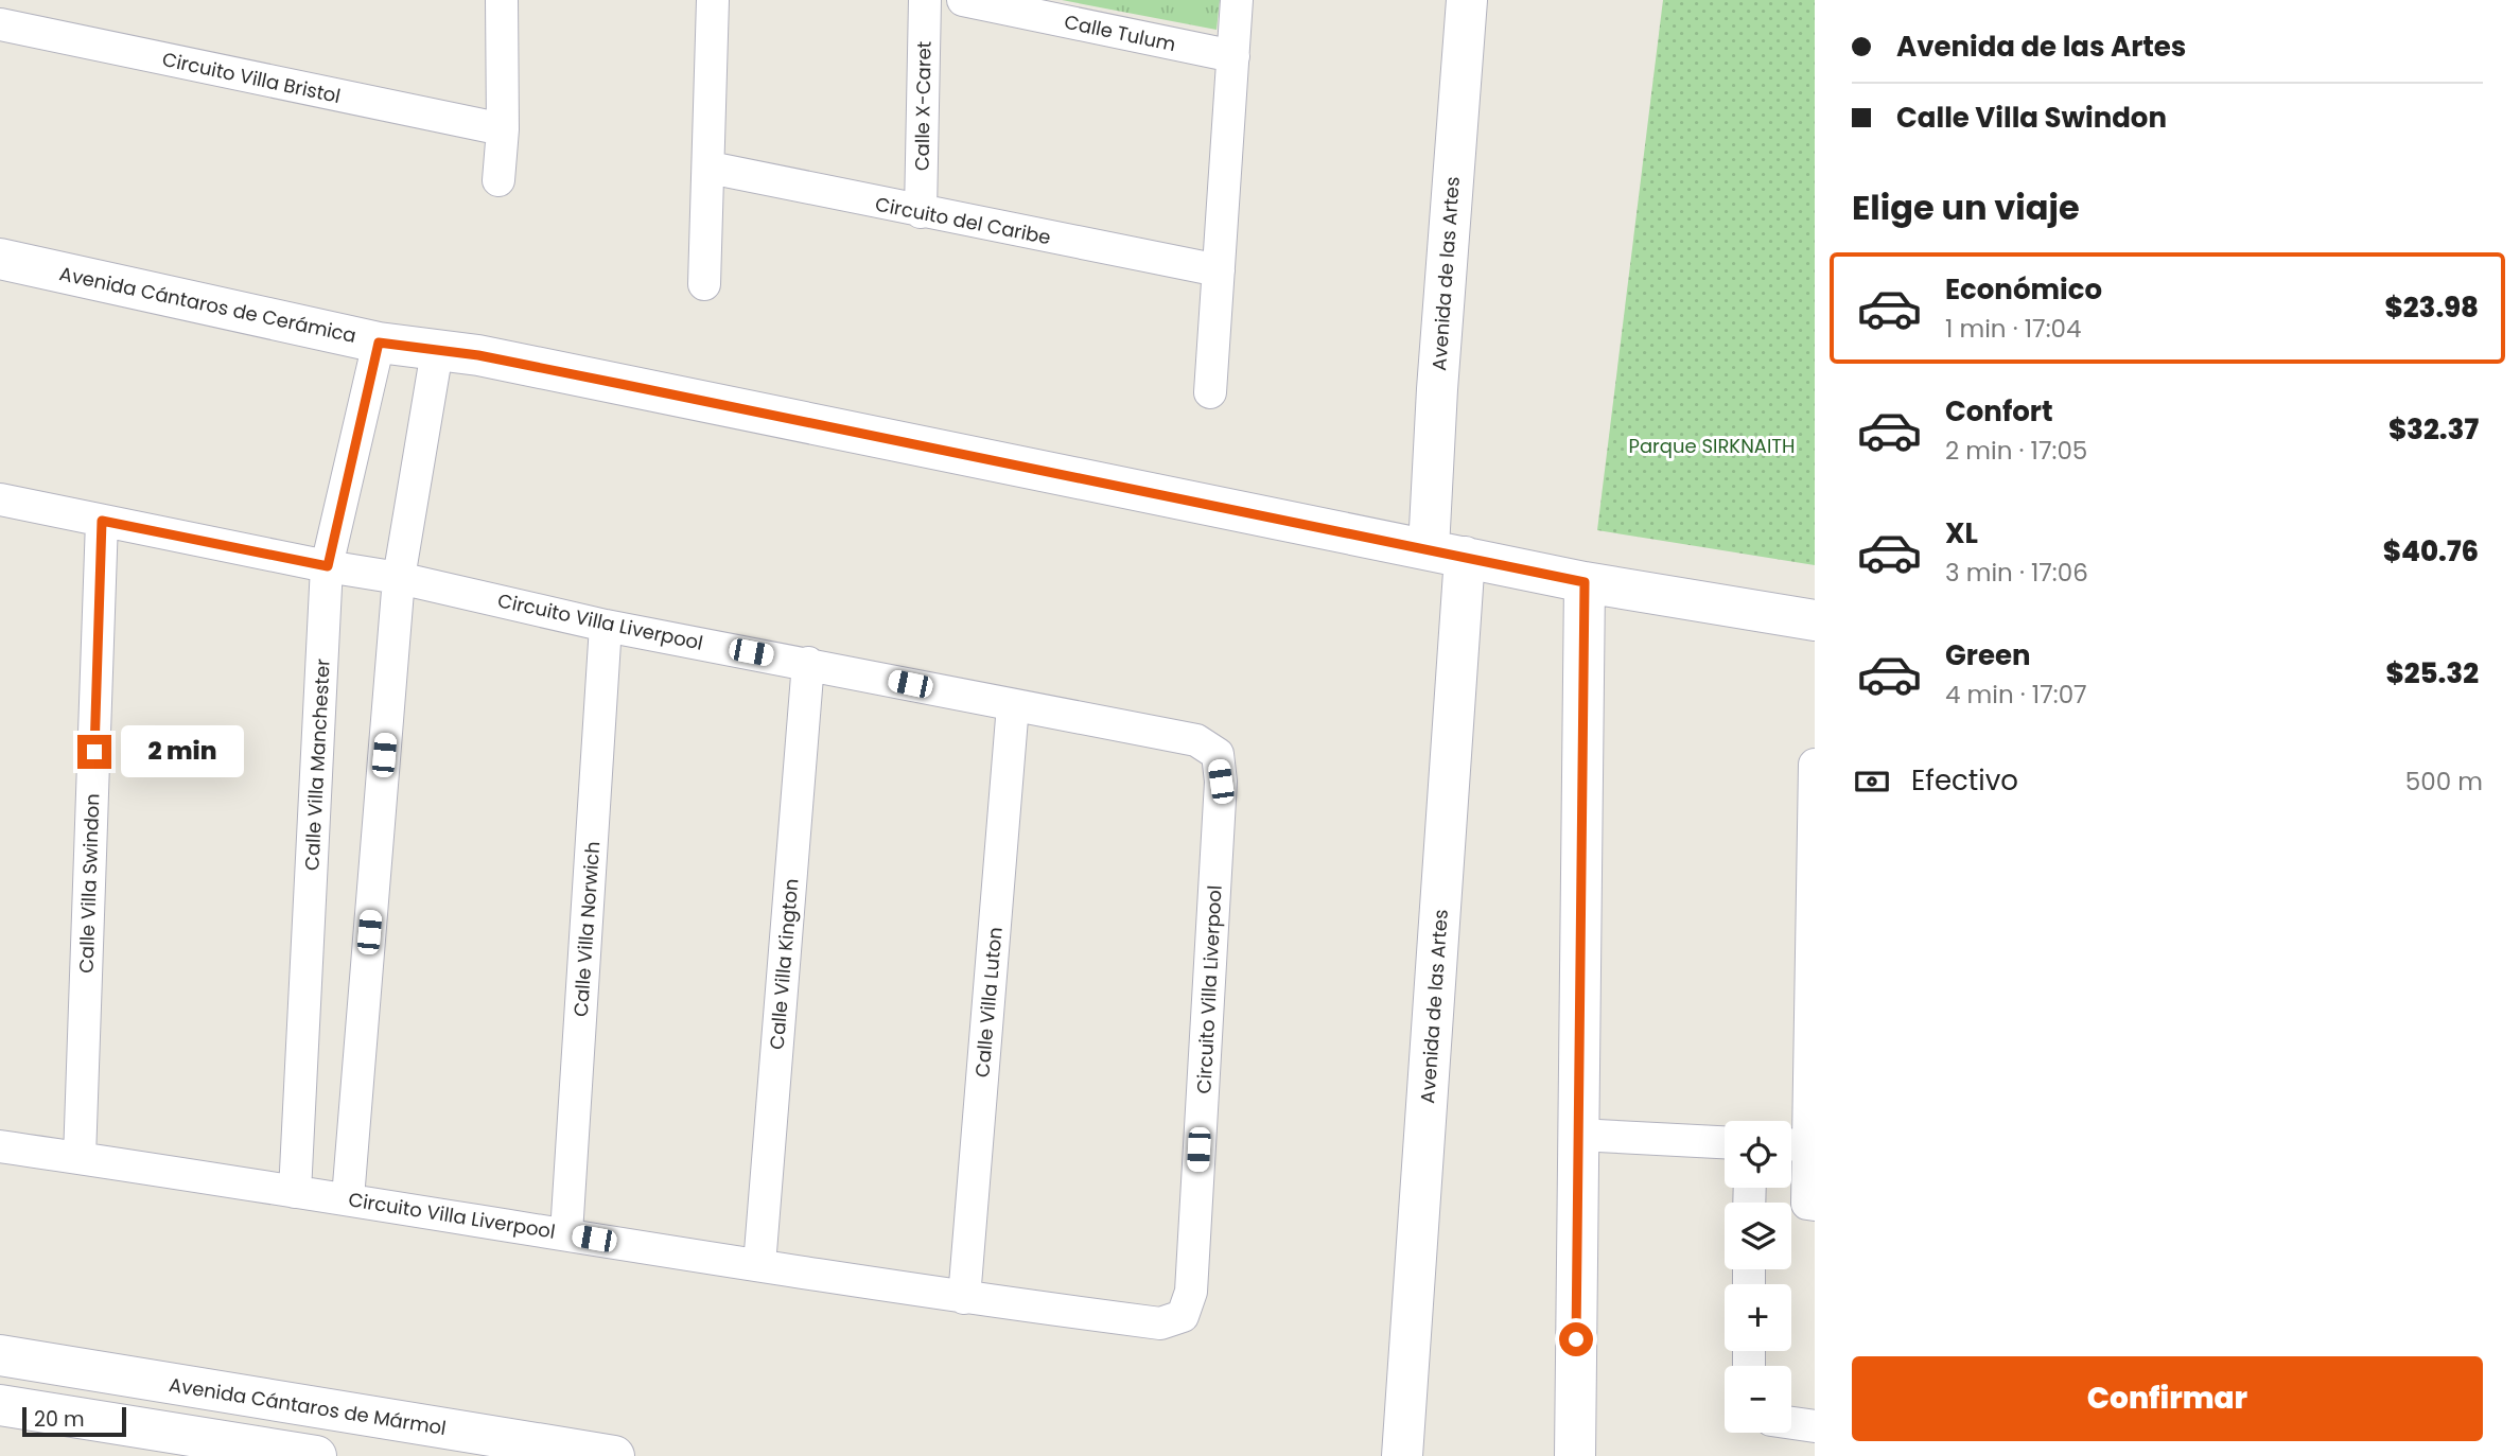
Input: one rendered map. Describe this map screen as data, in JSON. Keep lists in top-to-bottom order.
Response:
{
  "streets": {
    "street": [
      "Calle Tulum",
      "Circuito Villa Bristol",
      "Calle X-Caret",
      "Circuito del Caribe",
      "Avenida de las Artes",
      "Avenida Cántaros de Cerámica",
      "Circuito Villa Liverpool",
      "Calle Villa Manchester",
      "Calle Villa Swindon",
      "Calle Villa Norwich",
      "Calle Villa Kington",
      "Calle Villa Luton",
      "Avenida Cántaros de Mármol"
    ]
  },
  "crossings": [
    ["Calle X-Caret", "Circuito del Caribe"],
    ["Avenida de las Artes", "Avenida Cántaros de Cerámica"],
    ["Avenida Cántaros de Cerámica", "Calle Villa Manchester"],
    ["Circuito Villa Liverpool", "Calle Villa Manchester"],
    ["Circuito Villa Liverpool", "Calle Villa Swindon"],
    ["Circuito Villa Liverpool", "Calle Villa Norwich"],
    ["Circuito Villa Liverpool", "Calle Villa Kington"],
    ["Circuito Villa Liverpool", "Calle Villa Luton"]
  ],
  "parks": ["Parque SIRKNAITH"],
  "scale_bar": "20 m",
  "page": {
    "banner": ["Avenida de las Artes", "Calle Villa Swindon"],
    "heading": "Elige un viaje",
    "list": [
      {
        "name": "Económico",
        "note": "1 min · 17:04",
        "value": "$23.98"
      },
      {
        "name": "Confort",
        "note": "2 min · 17:05",
        "value": "$32.37"
      },
      {
        "name": "XL",
        "note": "3 min · 17:06",
        "value": "$40.76"
      },
      {
        "name": "Green",
        "note": "4 min · 17:07",
        "value": "$25.32"
      }
    ],
    "bubble": "2 min",
    "pay": ["Efectivo", "500 m"],
    "map_buttons": ["+", "−"],
    "buttons": "Confirmar",
    "scale": "20 m"
  }
}
